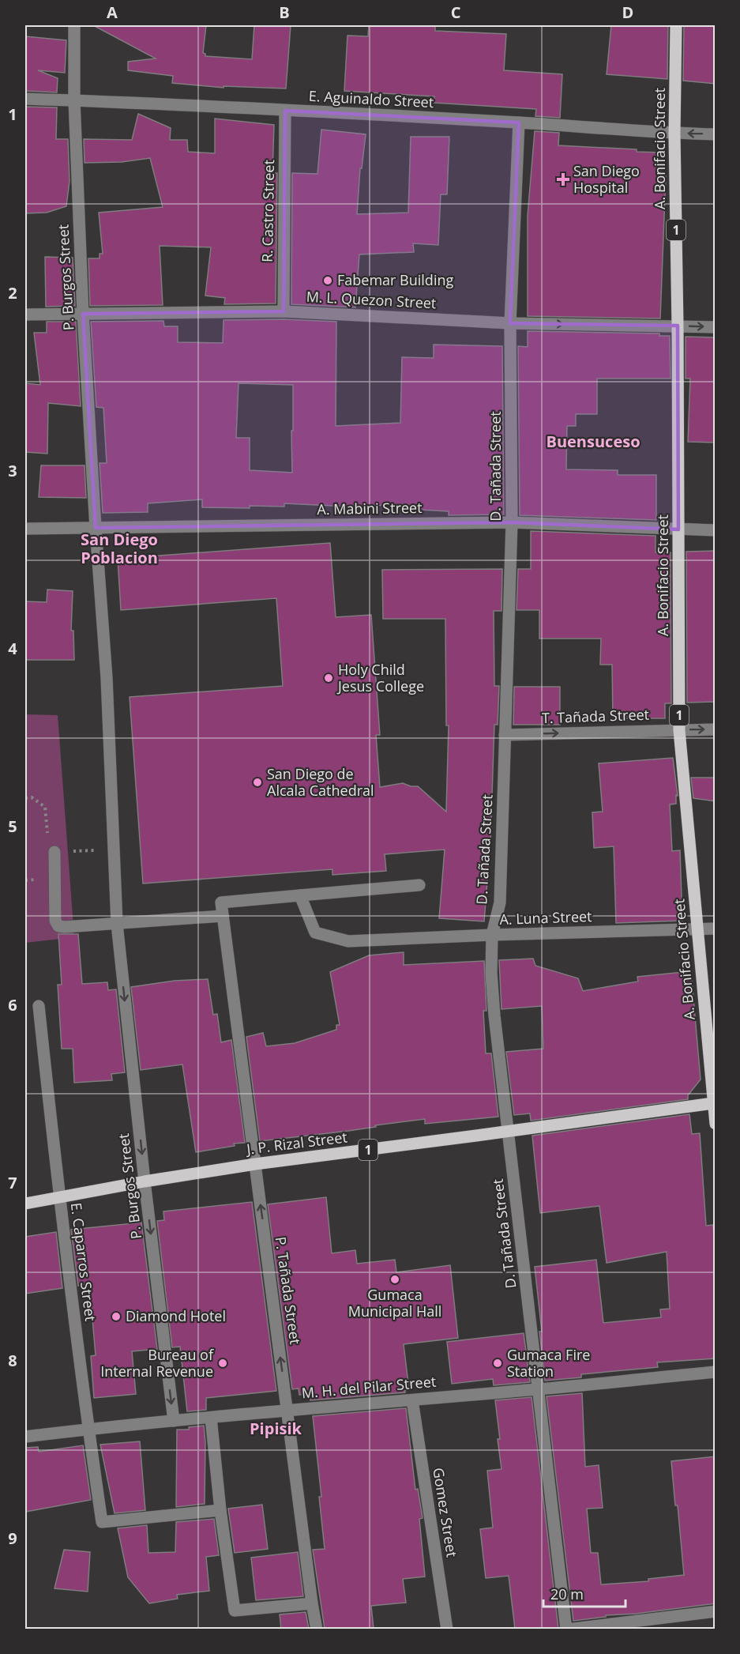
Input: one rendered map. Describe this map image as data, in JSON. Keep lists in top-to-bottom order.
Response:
{
  "streets": {
    "main road": ["A. Bonifacio Street", "1", "J. P. Rizal Street"],
    "street": [
      "E. Aguinaldo Street",
      "R. Castro Street",
      "P. Burgos Street",
      "M. L. Quezon Street",
      "D. Tañada Street",
      "A. Mabini Street",
      "T. Tañada Street",
      "A. Luna Street",
      "E. Caparros Street",
      "P. Tañada Street",
      "M. H. del Pilar Street",
      "Gomez Street"
    ]
  },
  "crossings": [
    ["E. Aguinaldo Street", "A. Bonifacio Street"],
    ["E. Aguinaldo Street", "R. Castro Street"],
    ["E. Aguinaldo Street", "P. Burgos Street"],
    ["E. Aguinaldo Street", "D. Tañada Street"],
    ["A. Bonifacio Street", "M. L. Quezon Street"],
    ["A. Bonifacio Street", "A. Mabini Street"],
    ["A. Bonifacio Street", "T. Tañada Street"],
    ["A. Bonifacio Street", "A. Luna Street"],
    ["A. Bonifacio Street", "J. P. Rizal Street"],
    ["R. Castro Street", "M. L. Quezon Street"],
    ["P. Burgos Street", "M. L. Quezon Street"],
    ["P. Burgos Street", "A. Mabini Street"],
    ["P. Burgos Street", "J. P. Rizal Street"],
    ["P. Burgos Street", "M. H. del Pilar Street"],
    ["M. L. Quezon Street", "D. Tañada Street"],
    ["D. Tañada Street", "A. Mabini Street"],
    ["D. Tañada Street", "T. Tañada Street"],
    ["D. Tañada Street", "A. Luna Street"],
    ["D. Tañada Street", "J. P. Rizal Street"],
    ["D. Tañada Street", "M. H. del Pilar Street"],
    ["J. P. Rizal Street", "E. Caparros Street"],
    ["J. P. Rizal Street", "P. Tañada Street"],
    ["E. Caparros Street", "M. H. del Pilar Street"],
    ["P. Tañada Street", "M. H. del Pilar Street"],
    ["M. H. del Pilar Street", "Gomez Street"]
  ],
  "one_way": ["P. Burgos Street", "T. Tañada Street"],
  "districts": ["Buensuceso", "San Diego Poblacion", "Pipisik"],
  "places": {
    "health": ["San Diego Hospital"],
    "other": [
      "Fabemar Building",
      "Holy Child Jesus College",
      "San Diego de Alcala Cathedral",
      "Gumaca Municipal Hall",
      "Diamond Hotel",
      "Bureau of Internal Revenue",
      "Gumaca Fire Station"
    ]
  },
  "scale_bar": "20 m",
  "grid": {
    "columns": [
      "A",
      "B",
      "C",
      "D"
    ],
    "rows": [
      "1",
      "2",
      "3",
      "4",
      "5",
      "6",
      "7",
      "8",
      "9"
    ]
  }
}
